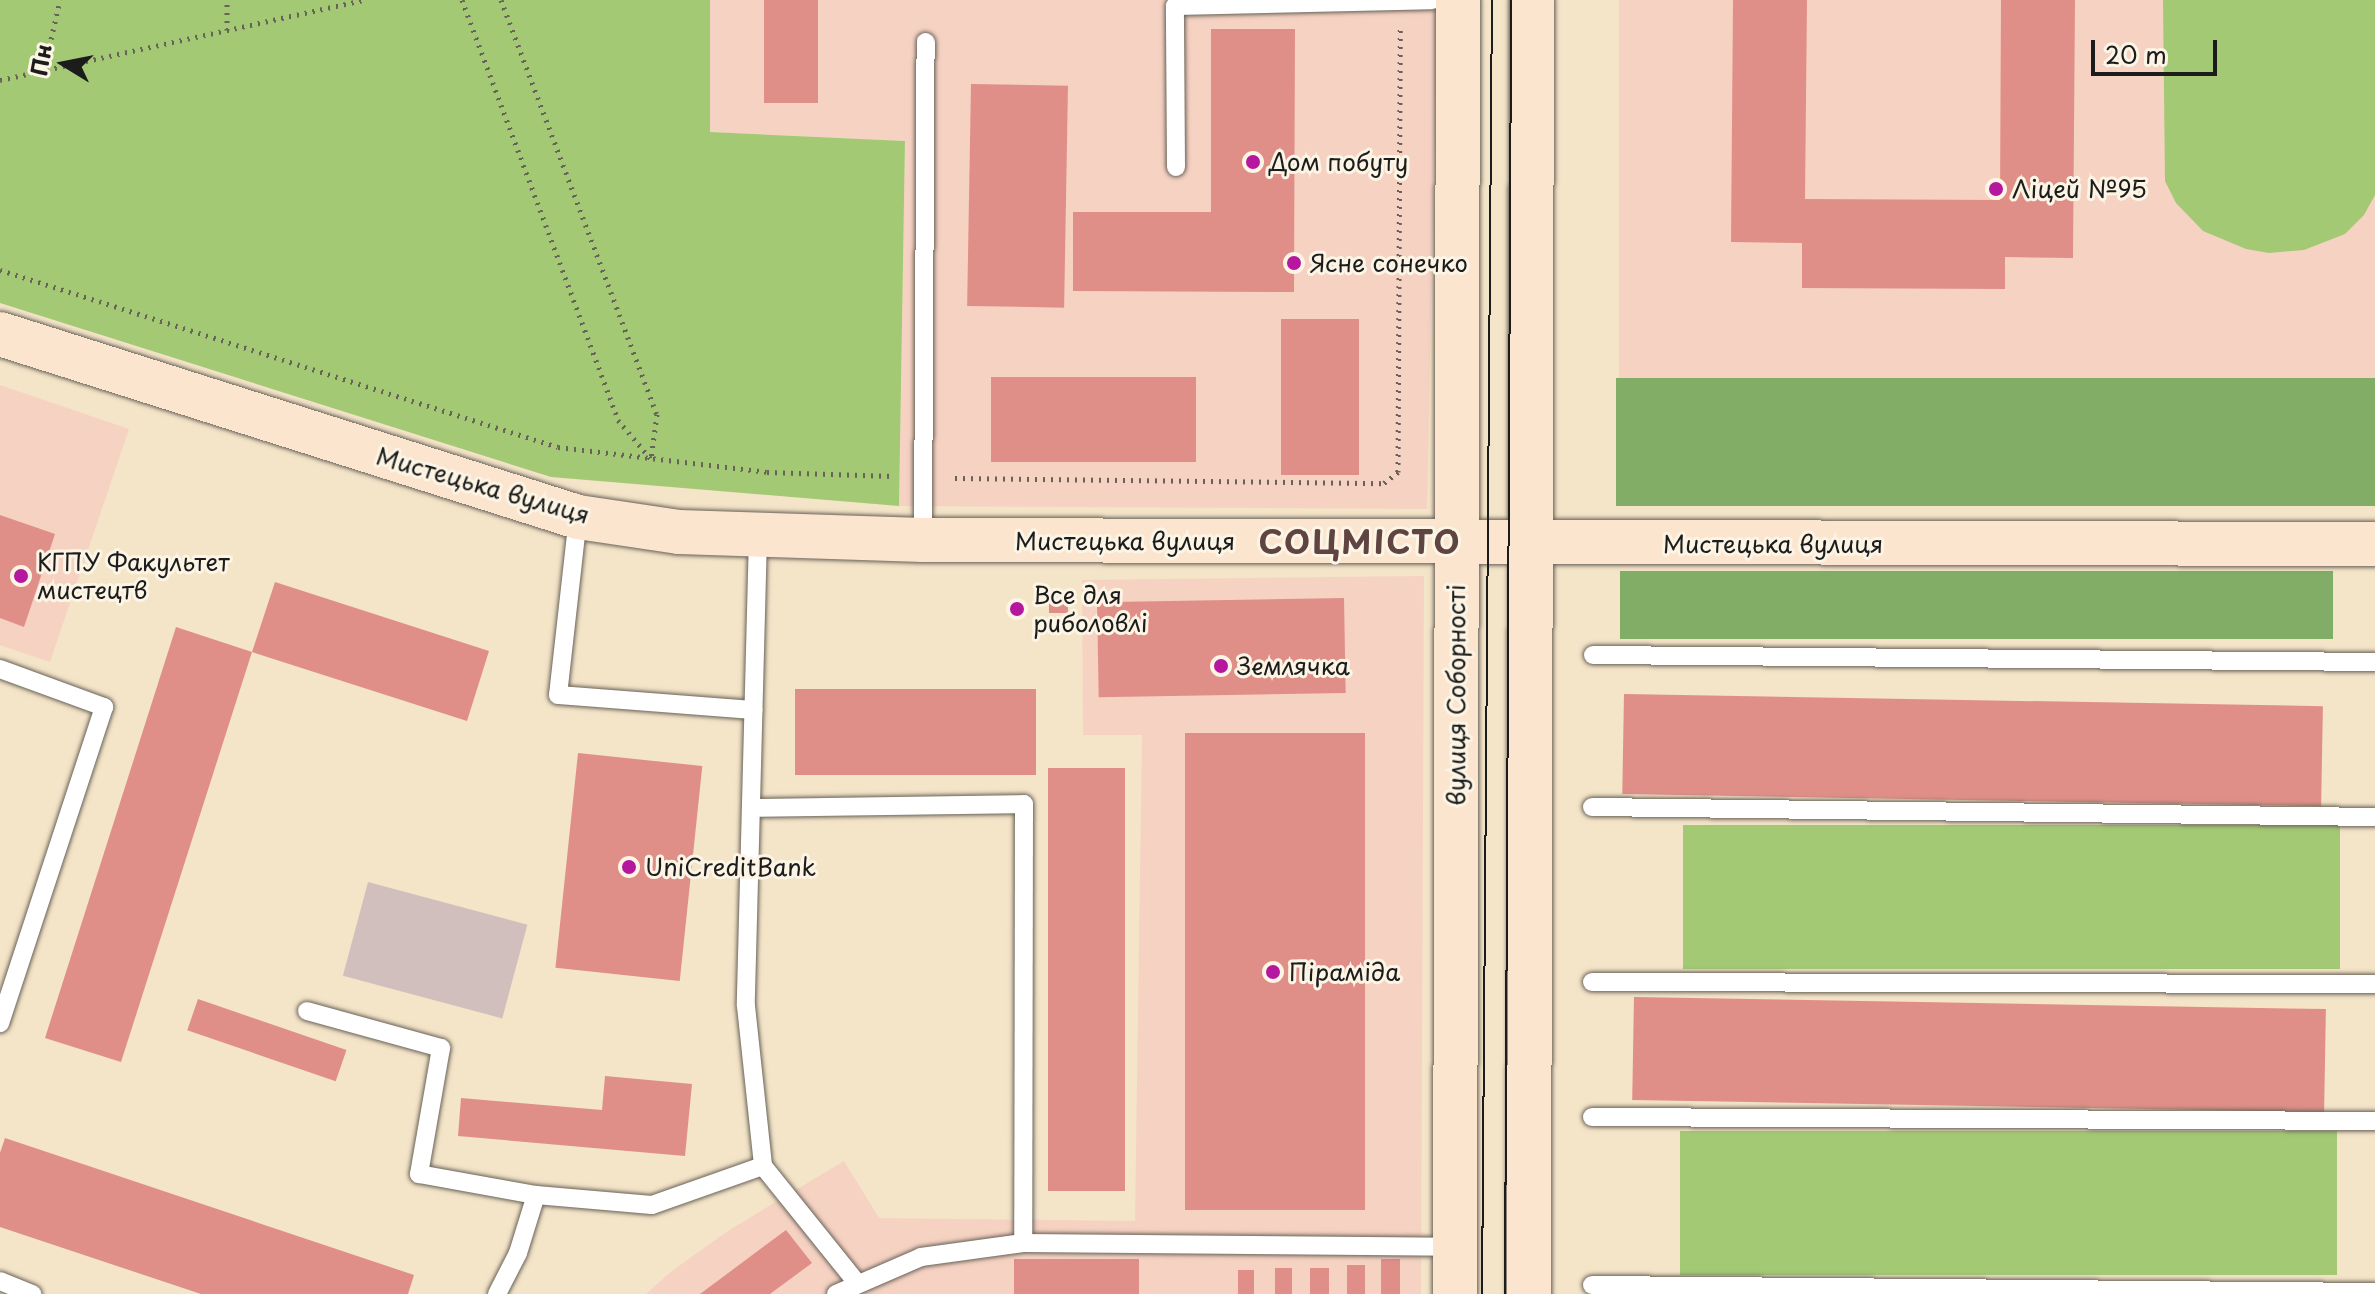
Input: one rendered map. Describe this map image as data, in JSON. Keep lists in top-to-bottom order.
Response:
{
  "streets": {
    "main road": ["Мистецька вулиця", "вулиця Соборності"]
  },
  "crossings": [
    ["Мистецька вулиця", "вулиця Соборності"]
  ],
  "districts": ["СОЦМІСТО"],
  "places": [
    "Дом побуту",
    "Ліцей №95",
    "Ясне сонечко",
    "КГПУ Факультет мистецтв",
    "Все для риболовлі",
    "Землячка",
    "UniCreditBank",
    "Піраміда"
  ],
  "scale_bar": "20 m",
  "north": "left"
}
